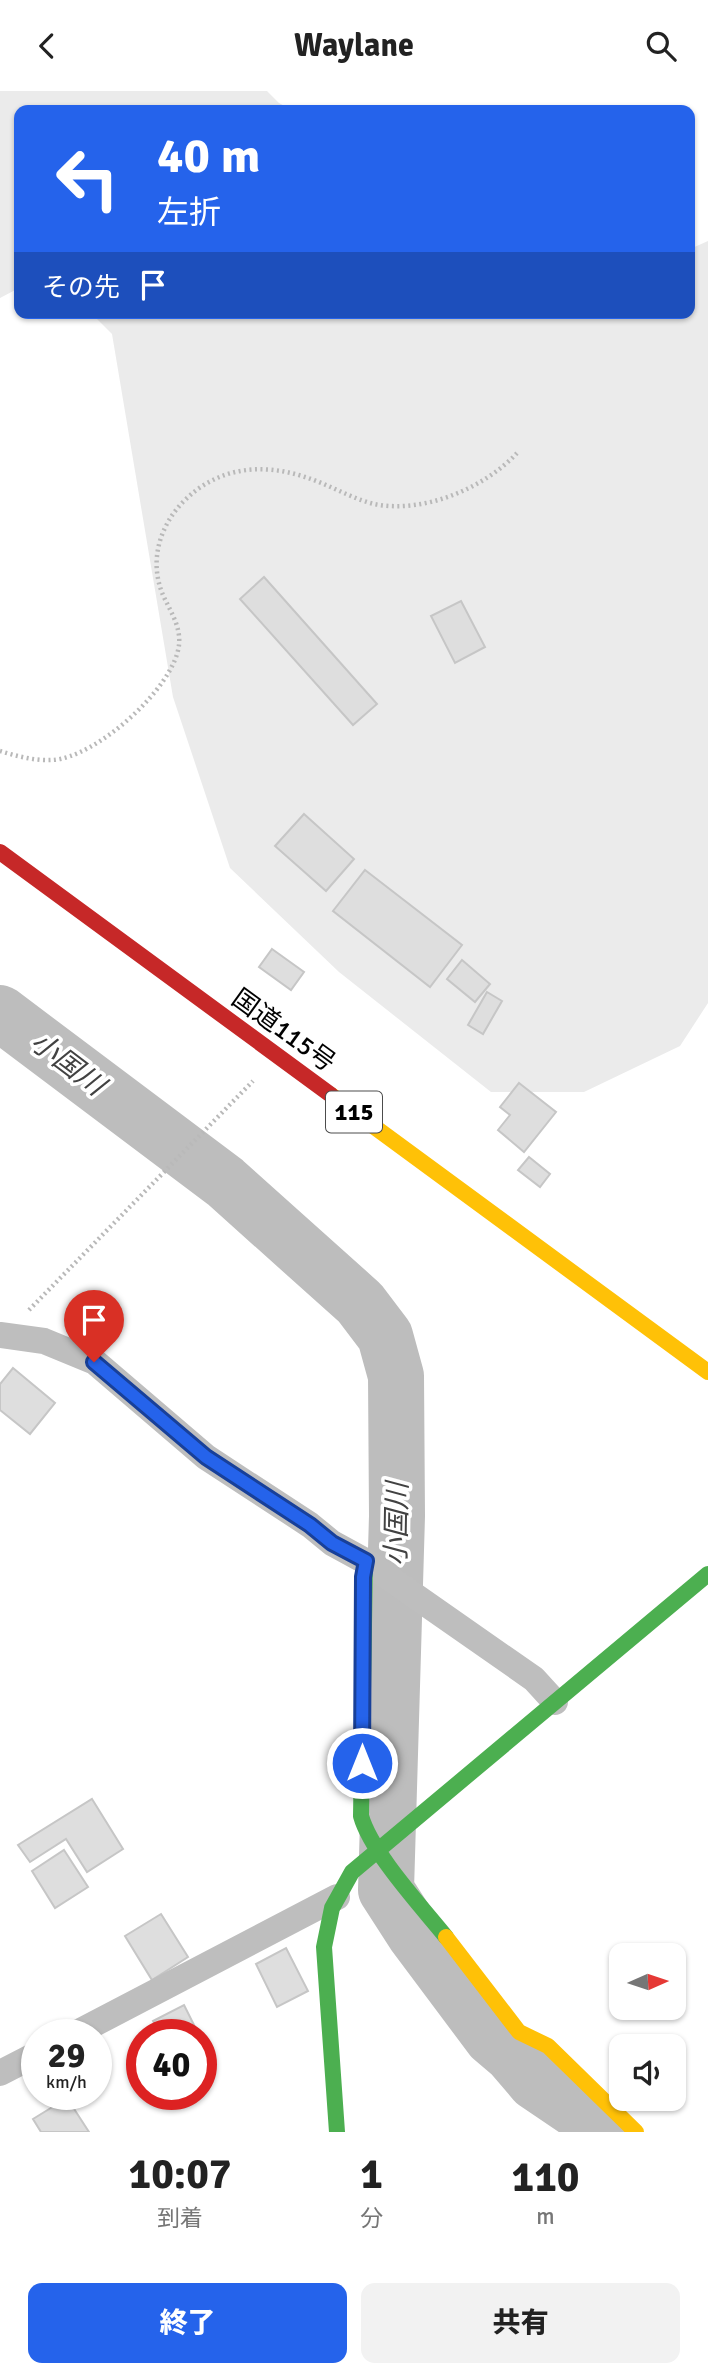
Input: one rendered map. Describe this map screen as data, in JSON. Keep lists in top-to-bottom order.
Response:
{
  "streets": {
    "main road": ["国道115号", "115"]
  },
  "water": ["小国川"],
  "north": "right",
  "page": {
    "header": "Waylane",
    "turn": ["40 m", "左折"],
    "then": "その先",
    "speed": "29 km/h",
    "limit": "40",
    "eta": [
      "10:07",
      "到着",
      "1",
      "分",
      "110",
      "m"
    ],
    "buttons": ["終了", "共有"]
  }
}
